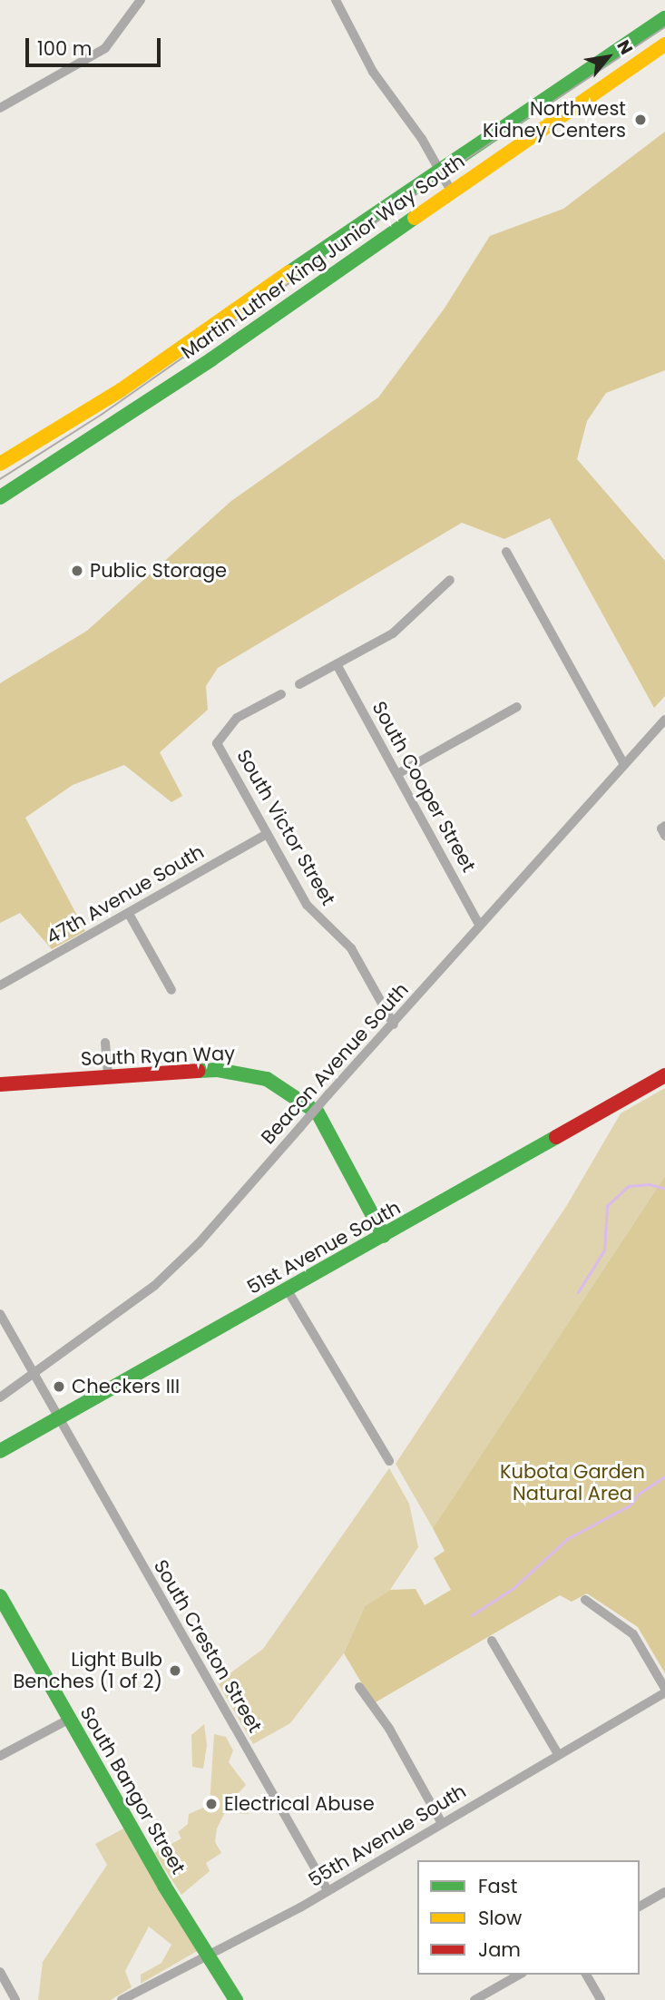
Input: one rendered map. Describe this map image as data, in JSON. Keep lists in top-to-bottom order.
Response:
{
  "streets": {
    "street": [
      "Martin Luther King Junior Way South",
      "South Cooper Street",
      "South Victor Street",
      "47th Avenue South",
      "South Ryan Way",
      "Beacon Avenue South",
      "51st Avenue South",
      "South Creston Street",
      "South Bangor Street",
      "55th Avenue South"
    ]
  },
  "crossings": [
    ["South Cooper Street", "Beacon Avenue South"],
    ["South Victor Street", "47th Avenue South"],
    ["South Victor Street", "Beacon Avenue South"],
    ["South Ryan Way", "51st Avenue South"],
    ["Beacon Avenue South", "South Creston Street"],
    ["51st Avenue South", "South Creston Street"],
    ["South Creston Street", "55th Avenue South"],
    ["South Bangor Street", "55th Avenue South"]
  ],
  "parks": ["Kubota Garden Natural Area"],
  "places": [
    "Northwest Kidney Centers",
    "Public Storage",
    "Checkers III",
    "Light Bulb Benches (1 of 2)",
    "Electrical Abuse"
  ],
  "legend": ["Fast", "Slow", "Jam"],
  "scale_bar": "100 m",
  "north": "top right"
}
